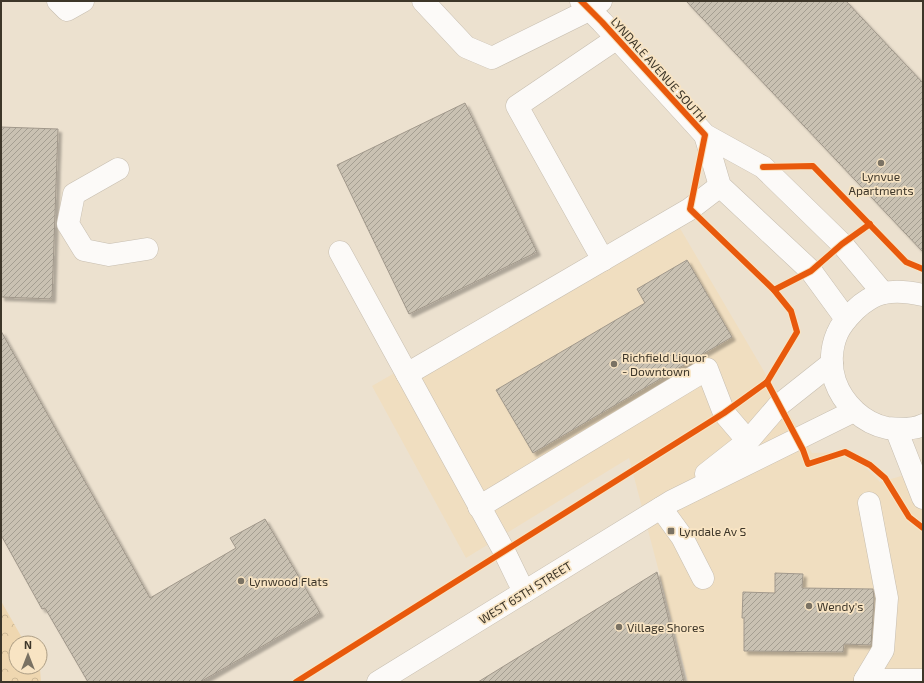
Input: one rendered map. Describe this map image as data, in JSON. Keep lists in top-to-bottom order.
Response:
{
  "streets": {
    "main road": ["LYNDALE AVENUE SOUTH", "WEST 65TH STREET"]
  },
  "places": {
    "other": [
      "Lynvue Apartments",
      "Richfield Liquor - Downtown",
      "Lynwood Flats",
      "Wendy's",
      "Village Shores"
    ],
    "transit": ["Lyndale Av S"]
  },
  "north": "top"
}
